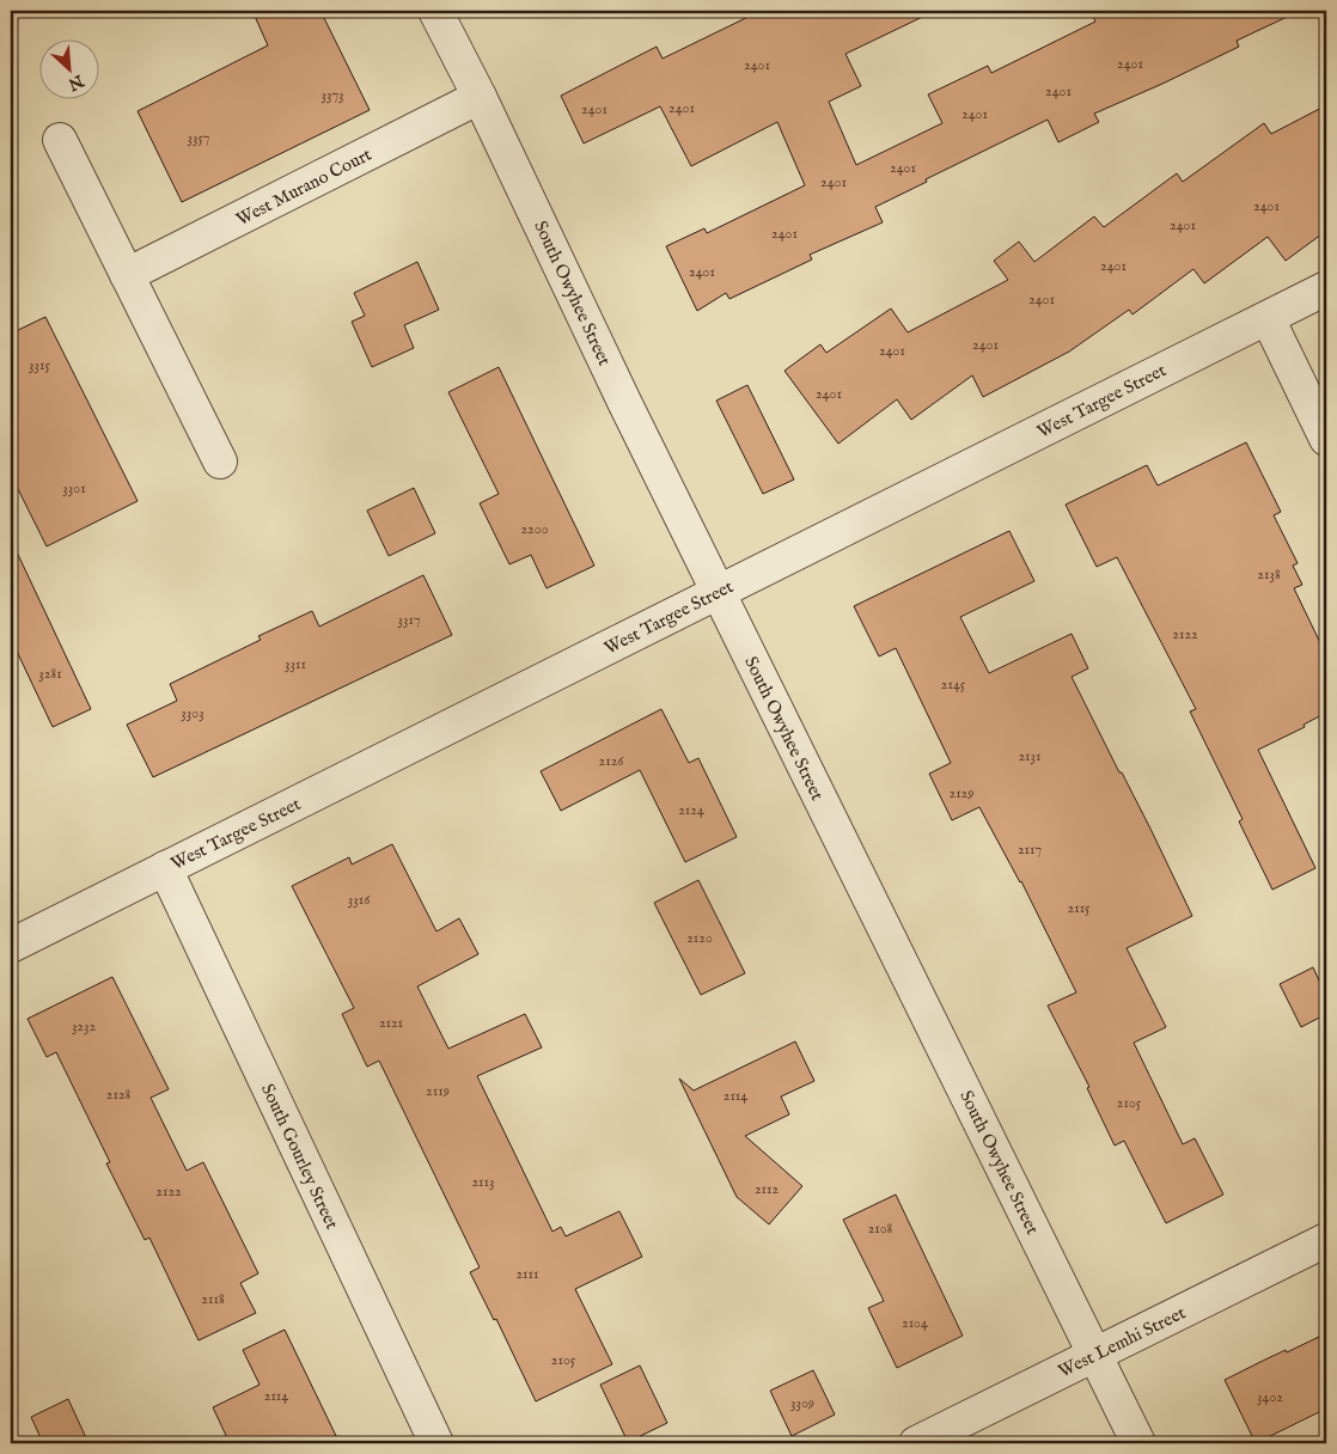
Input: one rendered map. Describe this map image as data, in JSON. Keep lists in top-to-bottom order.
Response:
{
  "streets": {
    "street": [
      "West Murano Court",
      "South Owyhee Street",
      "West Targee Street",
      "South Gourley Street",
      "West Lemhi Street"
    ]
  },
  "crossings": [
    ["West Murano Court", "South Owyhee Street"],
    ["South Owyhee Street", "West Targee Street"],
    ["South Owyhee Street", "West Lemhi Street"],
    ["West Targee Street", "South Gourley Street"]
  ],
  "house_numbers": [
    "2401",
    "2401",
    "2401",
    "3373",
    "2401",
    "2401",
    "2401",
    "3357",
    "2401",
    "2401",
    "2401",
    "2401",
    "2401",
    "2401",
    "2401",
    "2401",
    "2401",
    "2401",
    "3315",
    "2401",
    "3301",
    "2200",
    "2138",
    "3317",
    "2122",
    "3311",
    "3281",
    "2145",
    "3303",
    "2131",
    "2126",
    "2129",
    "2124",
    "2117",
    "3316",
    "2115",
    "2120",
    "2121",
    "3232",
    "2119",
    "2128",
    "2114",
    "2105",
    "2113",
    "2112",
    "2122",
    "2108",
    "2111",
    "2118",
    "2104",
    "2105",
    "2114",
    "3402",
    "3309"
  ],
  "north": "bottom right"
}
